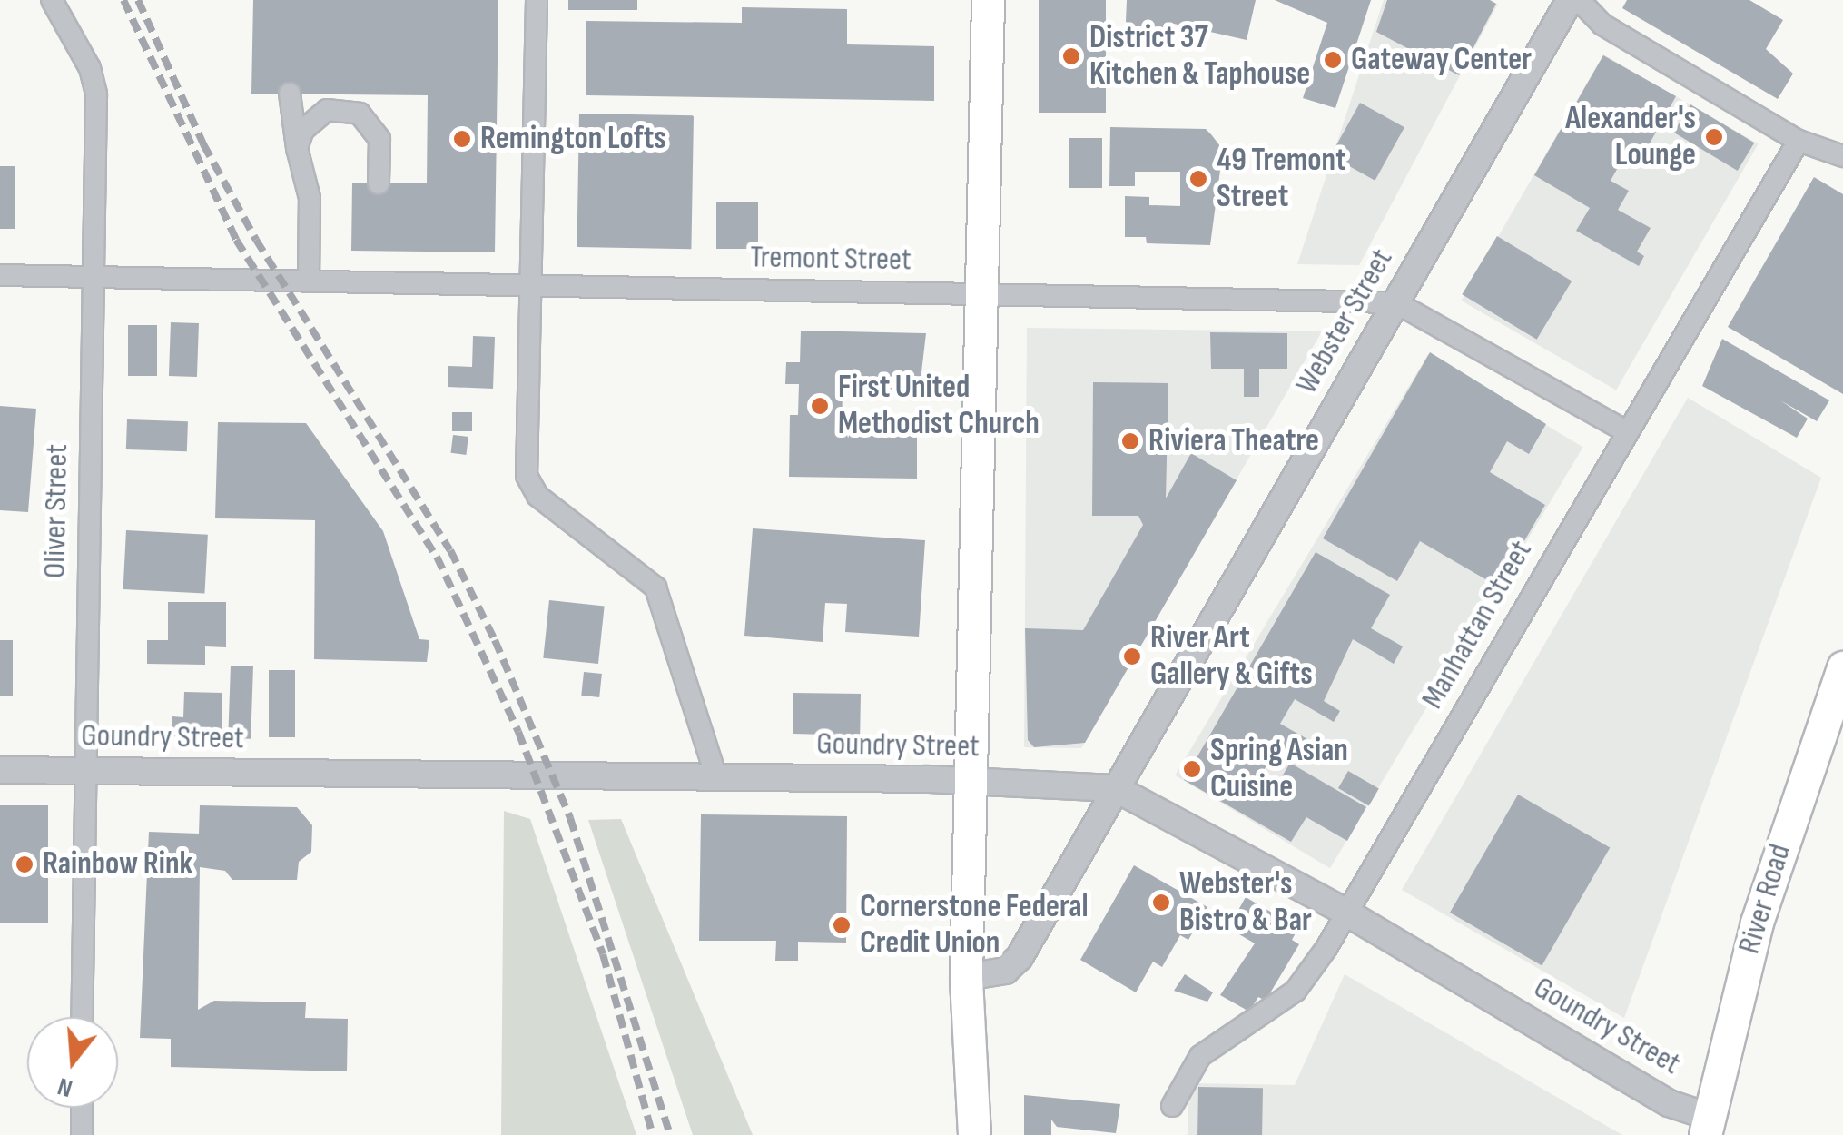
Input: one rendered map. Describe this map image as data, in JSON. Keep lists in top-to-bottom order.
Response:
{
  "streets": {
    "main road": ["River Road"],
    "street": [
      "Tremont Street",
      "Webster Street",
      "Oliver Street",
      "Manhattan Street",
      "Goundry Street"
    ]
  },
  "crossings": [
    ["Tremont Street", "Webster Street"],
    ["Tremont Street", "Oliver Street"],
    ["Tremont Street", "Manhattan Street"],
    ["Webster Street", "Goundry Street"],
    ["Oliver Street", "Goundry Street"],
    ["Manhattan Street", "Goundry Street"],
    ["Goundry Street", "River Road"]
  ],
  "places": [
    "District 37 Kitchen & Taphouse",
    "Gateway Center",
    "Alexander's Lounge",
    "Remington Lofts",
    "49 Tremont Street",
    "First United Methodist Church",
    "Riviera Theatre",
    "River Art Gallery & Gifts",
    "Spring Asian Cuisine",
    "Rainbow Rink",
    "Webster's Bistro & Bar",
    "Cornerstone Federal Credit Union"
  ],
  "north": "bottom"
}
